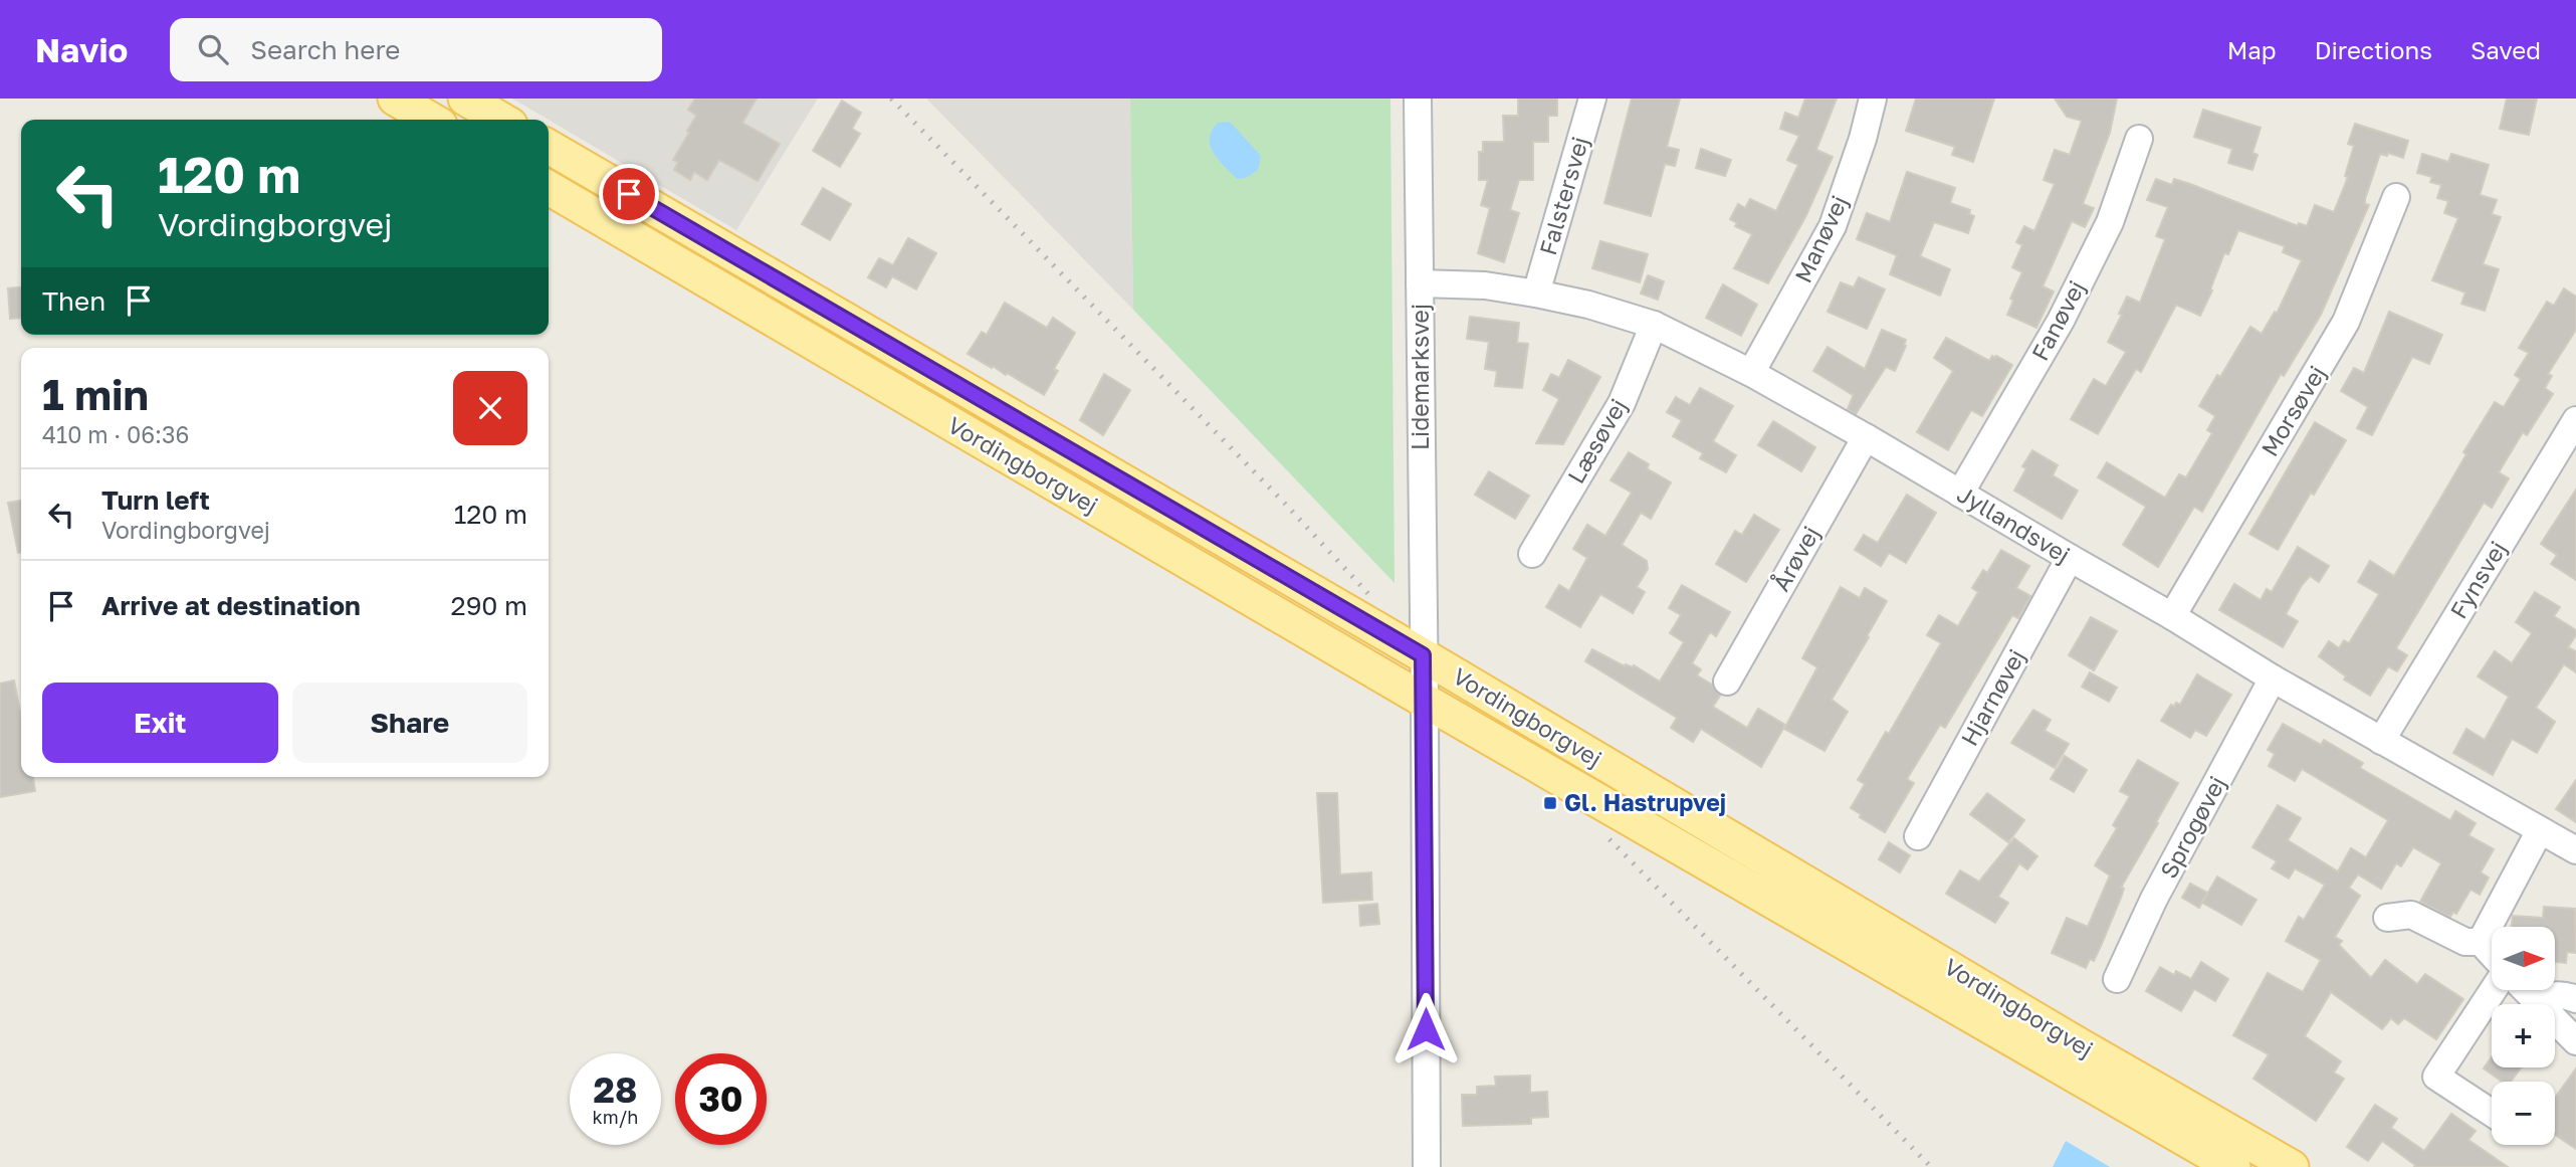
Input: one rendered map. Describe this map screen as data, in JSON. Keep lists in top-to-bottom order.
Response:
{
  "streets": {
    "main road": ["Vordingborgvej"],
    "street": [
      "Falstersvej",
      "Manøvej",
      "Fanøvej",
      "Lidemarksvej",
      "Morsøvej",
      "Læsøvej",
      "Jyllandsvej",
      "Årøvej",
      "Fynsvej",
      "Hjarnøvej",
      "Sprogøvej"
    ]
  },
  "crossings": [
    ["Falstersvej", "Jyllandsvej"],
    ["Manøvej", "Jyllandsvej"],
    ["Fanøvej", "Jyllandsvej"],
    ["Lidemarksvej", "Vordingborgvej"],
    ["Lidemarksvej", "Jyllandsvej"],
    ["Morsøvej", "Jyllandsvej"],
    ["Læsøvej", "Jyllandsvej"],
    ["Jyllandsvej", "Årøvej"],
    ["Jyllandsvej", "Fynsvej"],
    ["Jyllandsvej", "Hjarnøvej"],
    ["Jyllandsvej", "Sprogøvej"]
  ],
  "places": {
    "transit": ["Gl. Hastrupvej"]
  },
  "north": "right",
  "page": {
    "header": "Navio",
    "search": "Search here",
    "nav": ["Map", "Directions", "Saved"],
    "turn": ["120 m", "Vordingborgvej"],
    "then": "Then",
    "heading": ["1 min", "410 m · 06:36"],
    "list": [
      {
        "name": "Turn left",
        "note": "Vordingborgvej",
        "value": "120 m"
      },
      {
        "name": "Arrive at destination",
        "value": "290 m"
      }
    ],
    "buttons": ["Exit", "Share"],
    "map_buttons": ["+", "−"],
    "speed": "28 km/h",
    "limit": "30"
  }
}
